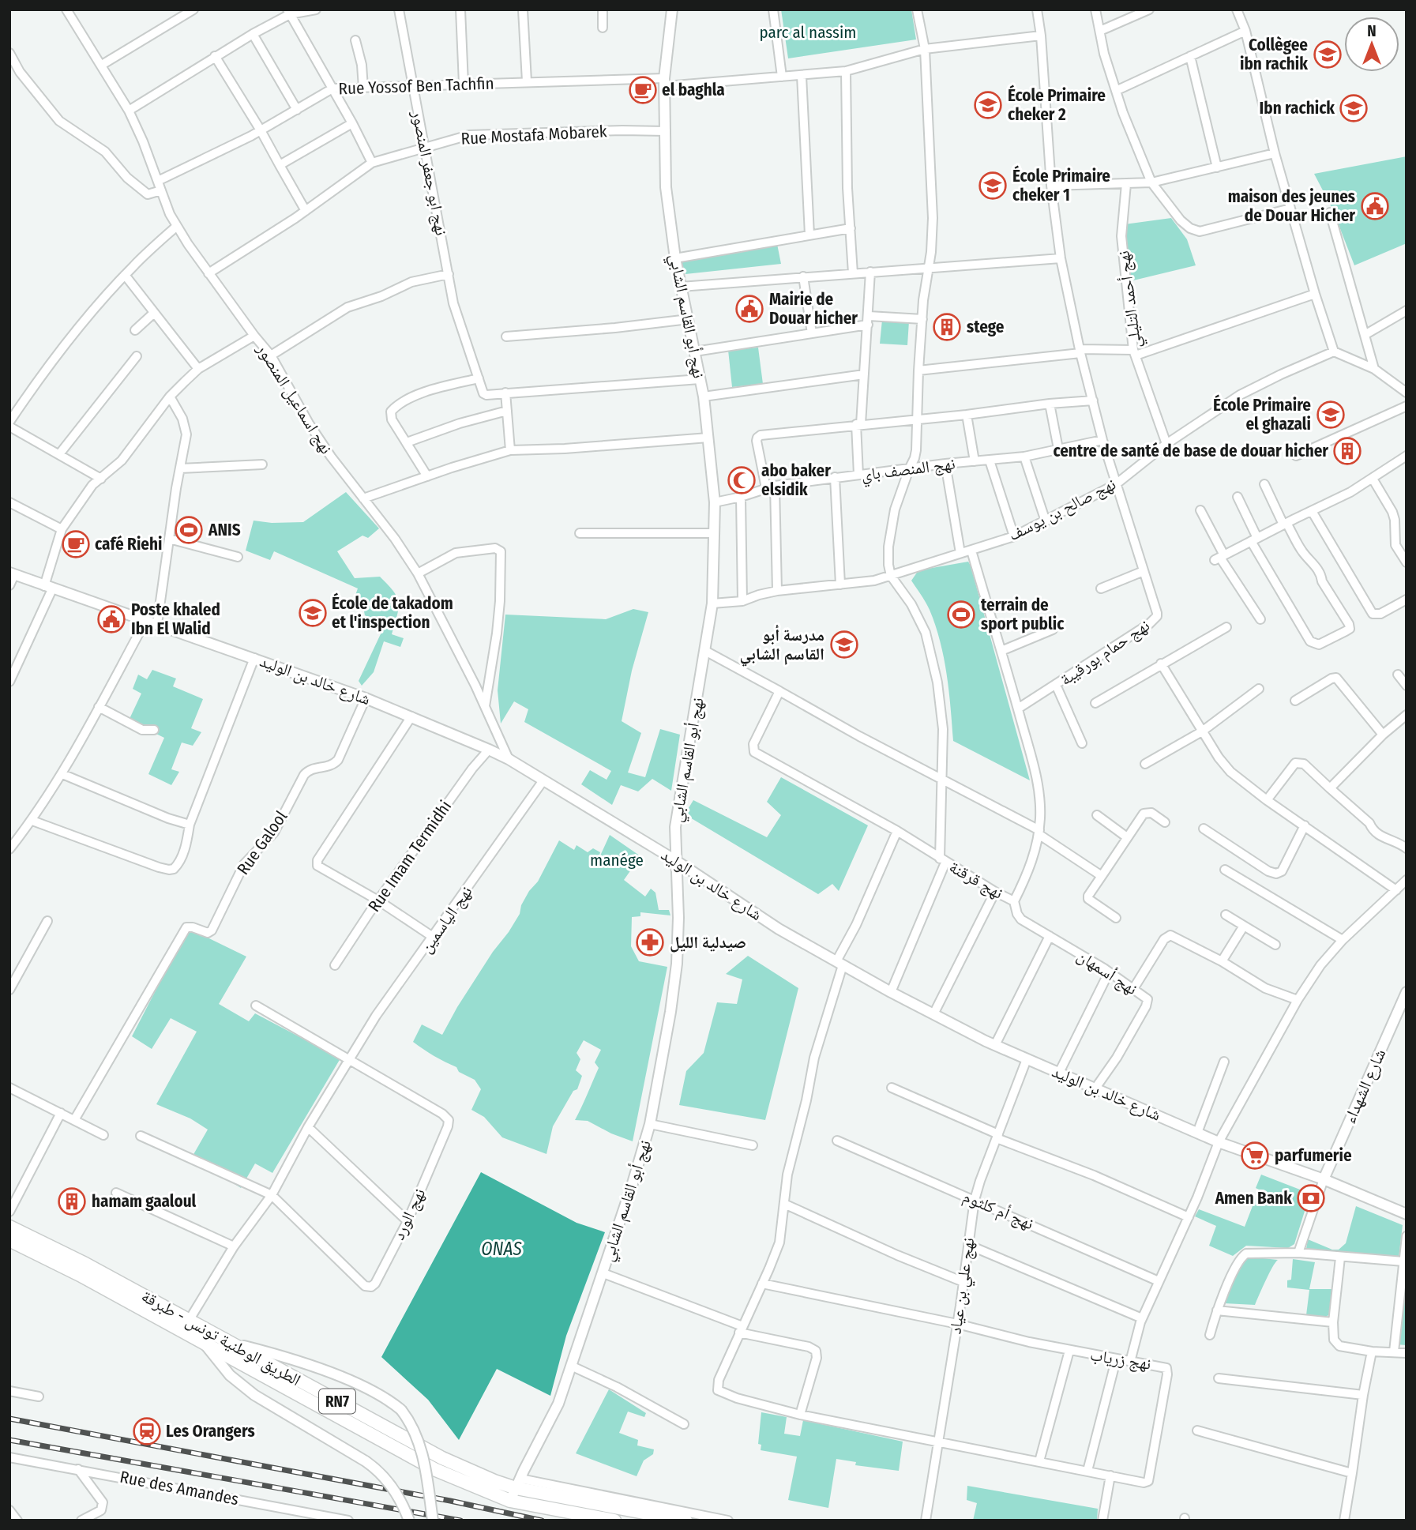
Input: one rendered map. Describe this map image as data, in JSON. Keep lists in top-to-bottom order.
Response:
{
  "streets": {
    "main road": ["الطريق الوطنية تونس - طبرقة", "RN7"],
    "street": [
      "Rue Yossof Ben Tachfin",
      "Rue Mostafa Mobarek",
      "نهج ابو جعفر المنصور",
      "نهج أحمد التليلي",
      "نهج أبو القاسم الشابي",
      "نهج اسماعيل المنصور",
      "نهج المنصف باي",
      "نهج صالح بن يوسف",
      "نهج حمام بورقيبة",
      "شارع خالد بن الوليد",
      "Rue Galool",
      "Rue Imam Termidhi",
      "نهج قرقنة",
      "نهج الياسمين",
      "نهج أسمهان",
      "شارع الشهداء",
      "نهج أم كلثوم",
      "نهج الورد",
      "نهج علي بن عياد",
      "نهج زرياب",
      "Rue des Amandes"
    ]
  },
  "crossings": [
    ["Rue Yossof Ben Tachfin", "نهج ابو جعفر المنصور"],
    ["Rue Yossof Ben Tachfin", "نهج أبو القاسم الشابي"],
    ["Rue Yossof Ben Tachfin", "نهج اسماعيل المنصور"],
    ["Rue Yossof Ben Tachfin", "نهج حمام بورقيبة"],
    ["Rue Mostafa Mobarek", "نهج ابو جعفر المنصور"],
    ["Rue Mostafa Mobarek", "نهج أبو القاسم الشابي"],
    ["Rue Mostafa Mobarek", "نهج اسماعيل المنصور"],
    ["نهج أحمد التليلي", "نهج صالح بن يوسف"],
    ["نهج أبو القاسم الشابي", "نهج المنصف باي"],
    ["نهج أبو القاسم الشابي", "نهج صالح بن يوسف"],
    ["نهج أبو القاسم الشابي", "شارع خالد بن الوليد"],
    ["نهج أبو القاسم الشابي", "الطريق الوطنية تونس - طبرقة"],
    ["نهج اسماعيل المنصور", "شارع خالد بن الوليد"],
    ["نهج المنصف باي", "نهج حمام بورقيبة"],
    ["نهج صالح بن يوسف", "نهج حمام بورقيبة"],
    ["نهج صالح بن يوسف", "نهج قرقنة"],
    ["نهج حمام بورقيبة", "نهج قرقنة"],
    ["شارع خالد بن الوليد", "Rue Galool"],
    ["شارع خالد بن الوليد", "Rue Imam Termidhi"],
    ["شارع خالد بن الوليد", "نهج الياسمين"],
    ["شارع خالد بن الوليد", "نهج أسمهان"],
    ["شارع خالد بن الوليد", "شارع الشهداء"],
    ["شارع خالد بن الوليد", "نهج علي بن عياد"],
    ["نهج قرقنة", "نهج أسمهان"],
    ["نهج الياسمين", "نهج الورد"],
    ["نهج الياسمين", "الطريق الوطنية تونس - طبرقة"],
    ["نهج أم كلثوم", "نهج علي بن عياد"],
    ["نهج علي بن عياد", "نهج زرياب"]
  ],
  "water": ["ONAS"],
  "parks": ["parc al nassim", "manége"],
  "places": {
    "school or university": [
      "Collègee ibn rachik",
      "École Primaire cheker 2",
      "Ibn rachick",
      "École Primaire cheker 1",
      "École Primaire el ghazali",
      "École de takadom et l'inspection",
      "مدرسة أبو القاسم الشابي"
    ],
    "cafe": ["el baghla", "café Riehi"],
    "public building": ["maison des jeunes de Douar Hicher", "Mairie de Douar hicher", "Poste khaled Ibn El Walid"],
    "building": ["stege", "centre de santé de base de douar hicher", "hamam gaaloul"],
    "mosque": ["abo baker elsidik"],
    "sports": ["ANIS", "terrain de sport public"],
    "pharmacy": ["صيدلية الليل"],
    "supermarket": ["parfumerie"],
    "bank": ["Amen Bank"],
    "station": ["Les Orangers"]
  },
  "north": "top"
}
